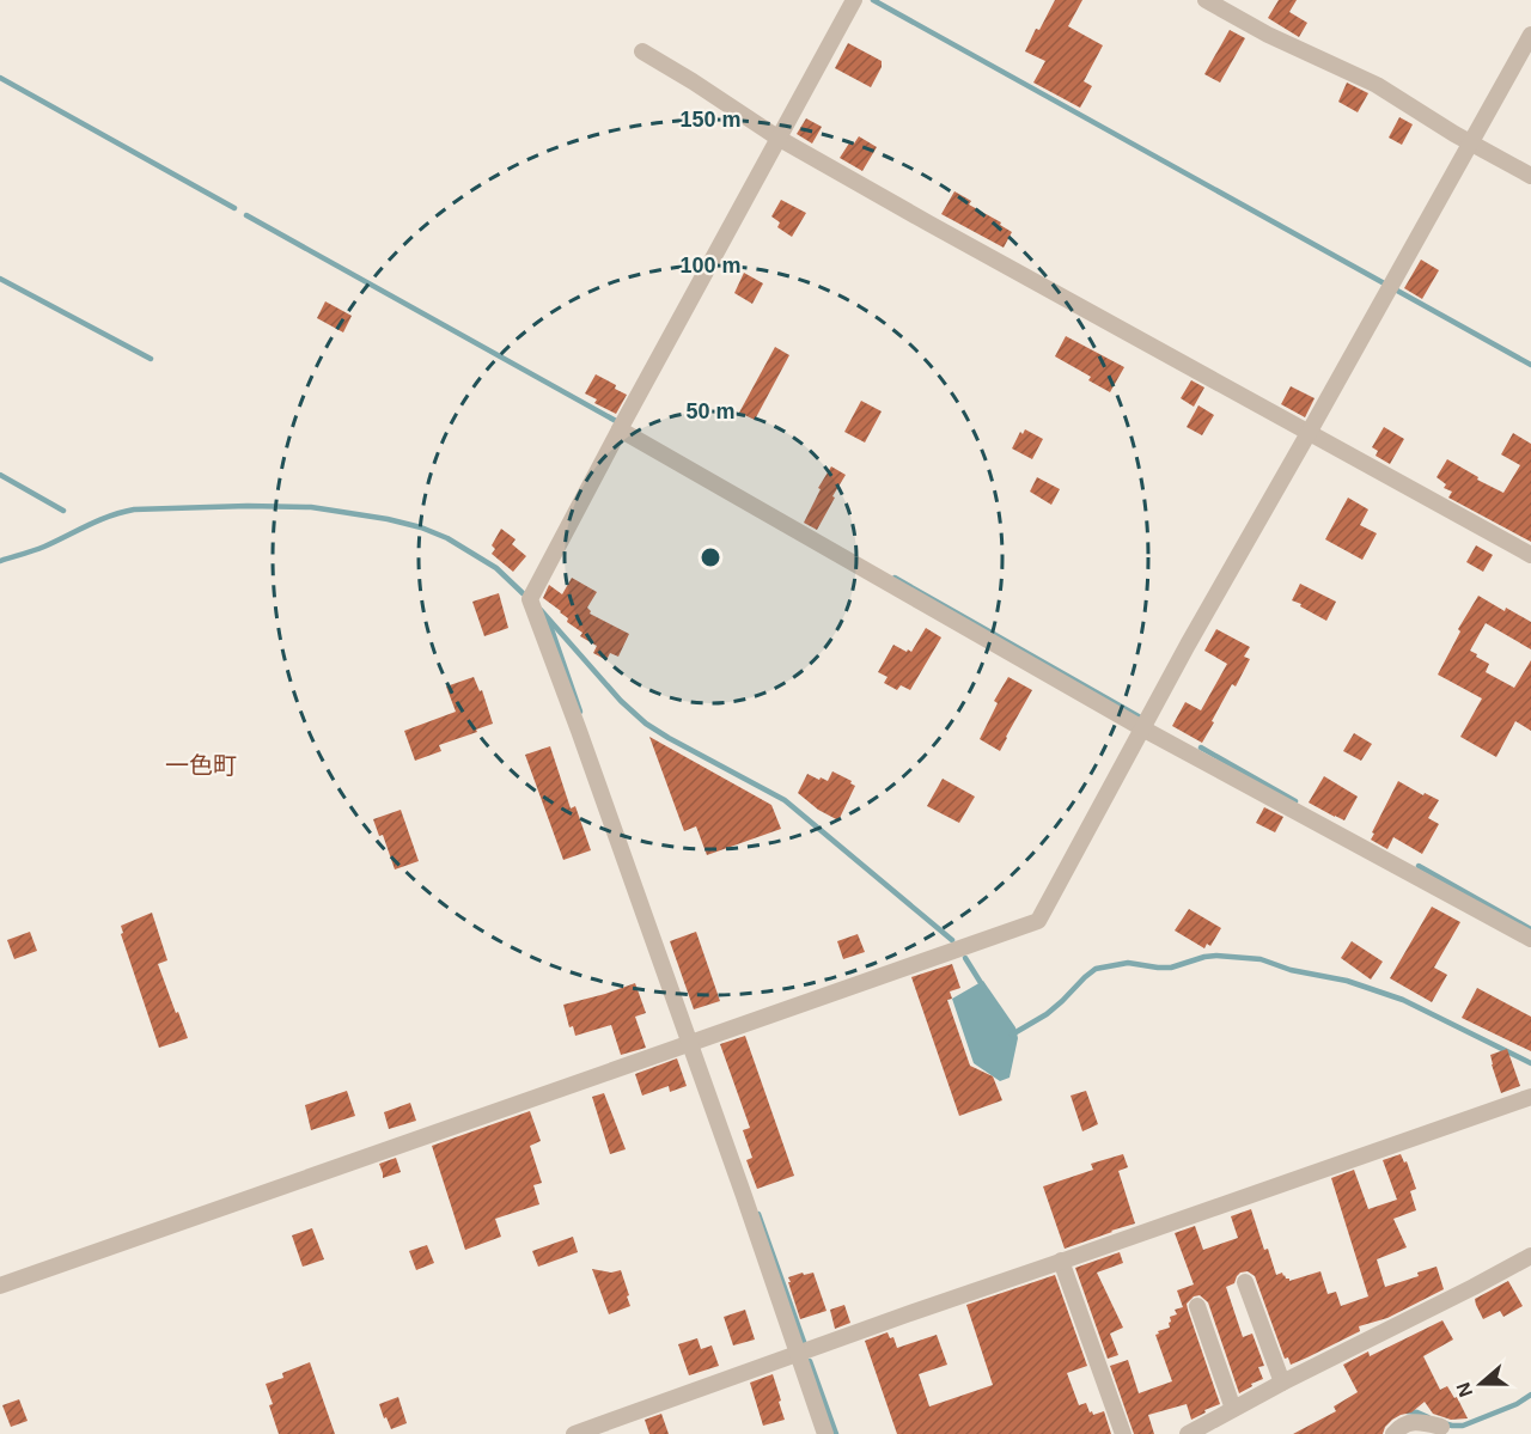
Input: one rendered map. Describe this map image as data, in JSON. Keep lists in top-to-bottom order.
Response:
{
  "districts": ["一色町"],
  "north": "left",
  "rings": ["150 m", "100 m", "50 m"]
}
